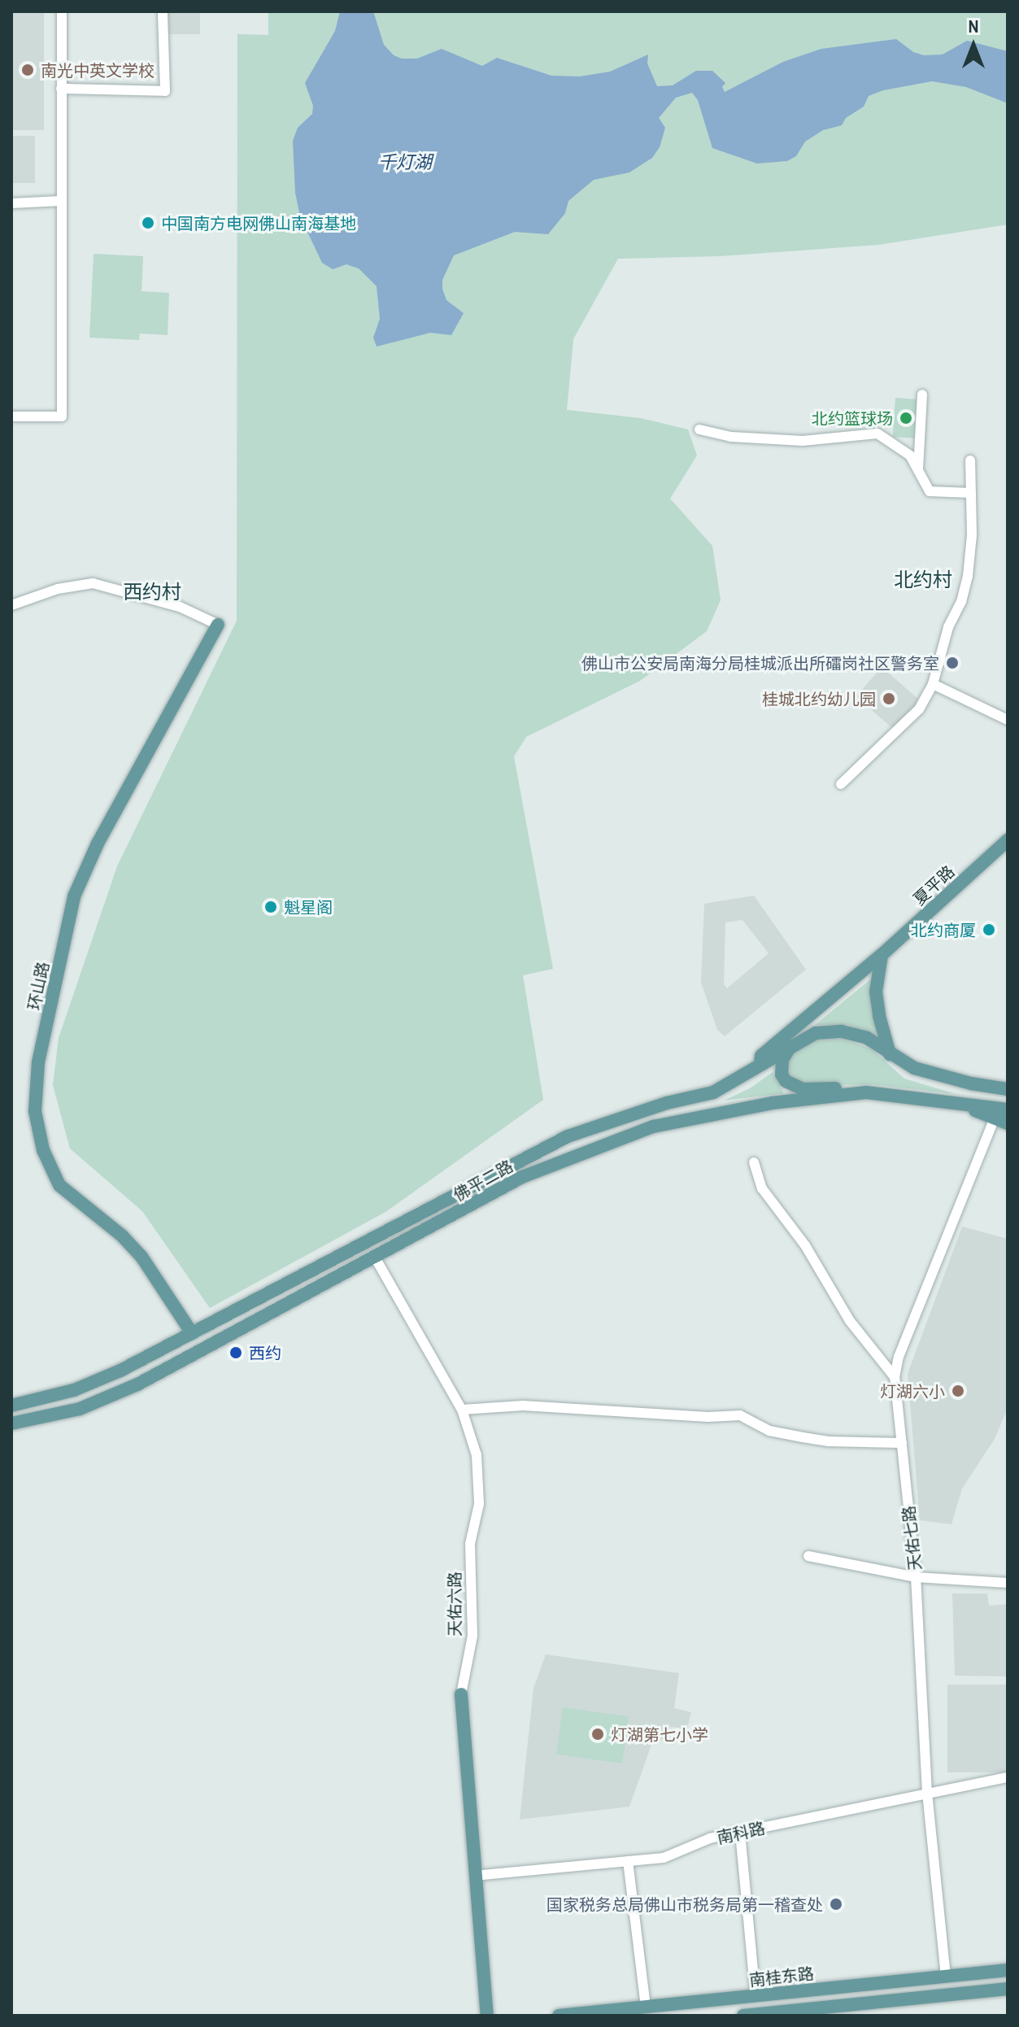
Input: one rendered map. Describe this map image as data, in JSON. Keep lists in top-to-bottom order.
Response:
{
  "streets": {
    "main road": [
      "夏平路",
      "环山路",
      "佛平二路",
      "天佑六路",
      "南桂东路"
    ],
    "street": ["天佑七路", "南科路"]
  },
  "crossings": [
    ["夏平路", "佛平二路"],
    ["环山路", "佛平二路"],
    ["佛平二路", "天佑六路"],
    ["天佑七路", "南科路"],
    ["天佑七路", "南桂东路"],
    ["天佑六路", "南科路"]
  ],
  "districts": ["北约村", "西约村"],
  "water": ["千灯湖"],
  "places": [
    "南光中英文学校",
    "中国南方电网佛山南海基地",
    "北约篮球场",
    "佛山市公安局南海分局桂城派出所礌岗社区警务室",
    "桂城北约幼儿园",
    "魁星阁",
    "北约商厦",
    "西约",
    "灯湖六小",
    "灯湖第七小学",
    "国家税务总局佛山市税务局第一稽查处"
  ],
  "north": "top"
}
